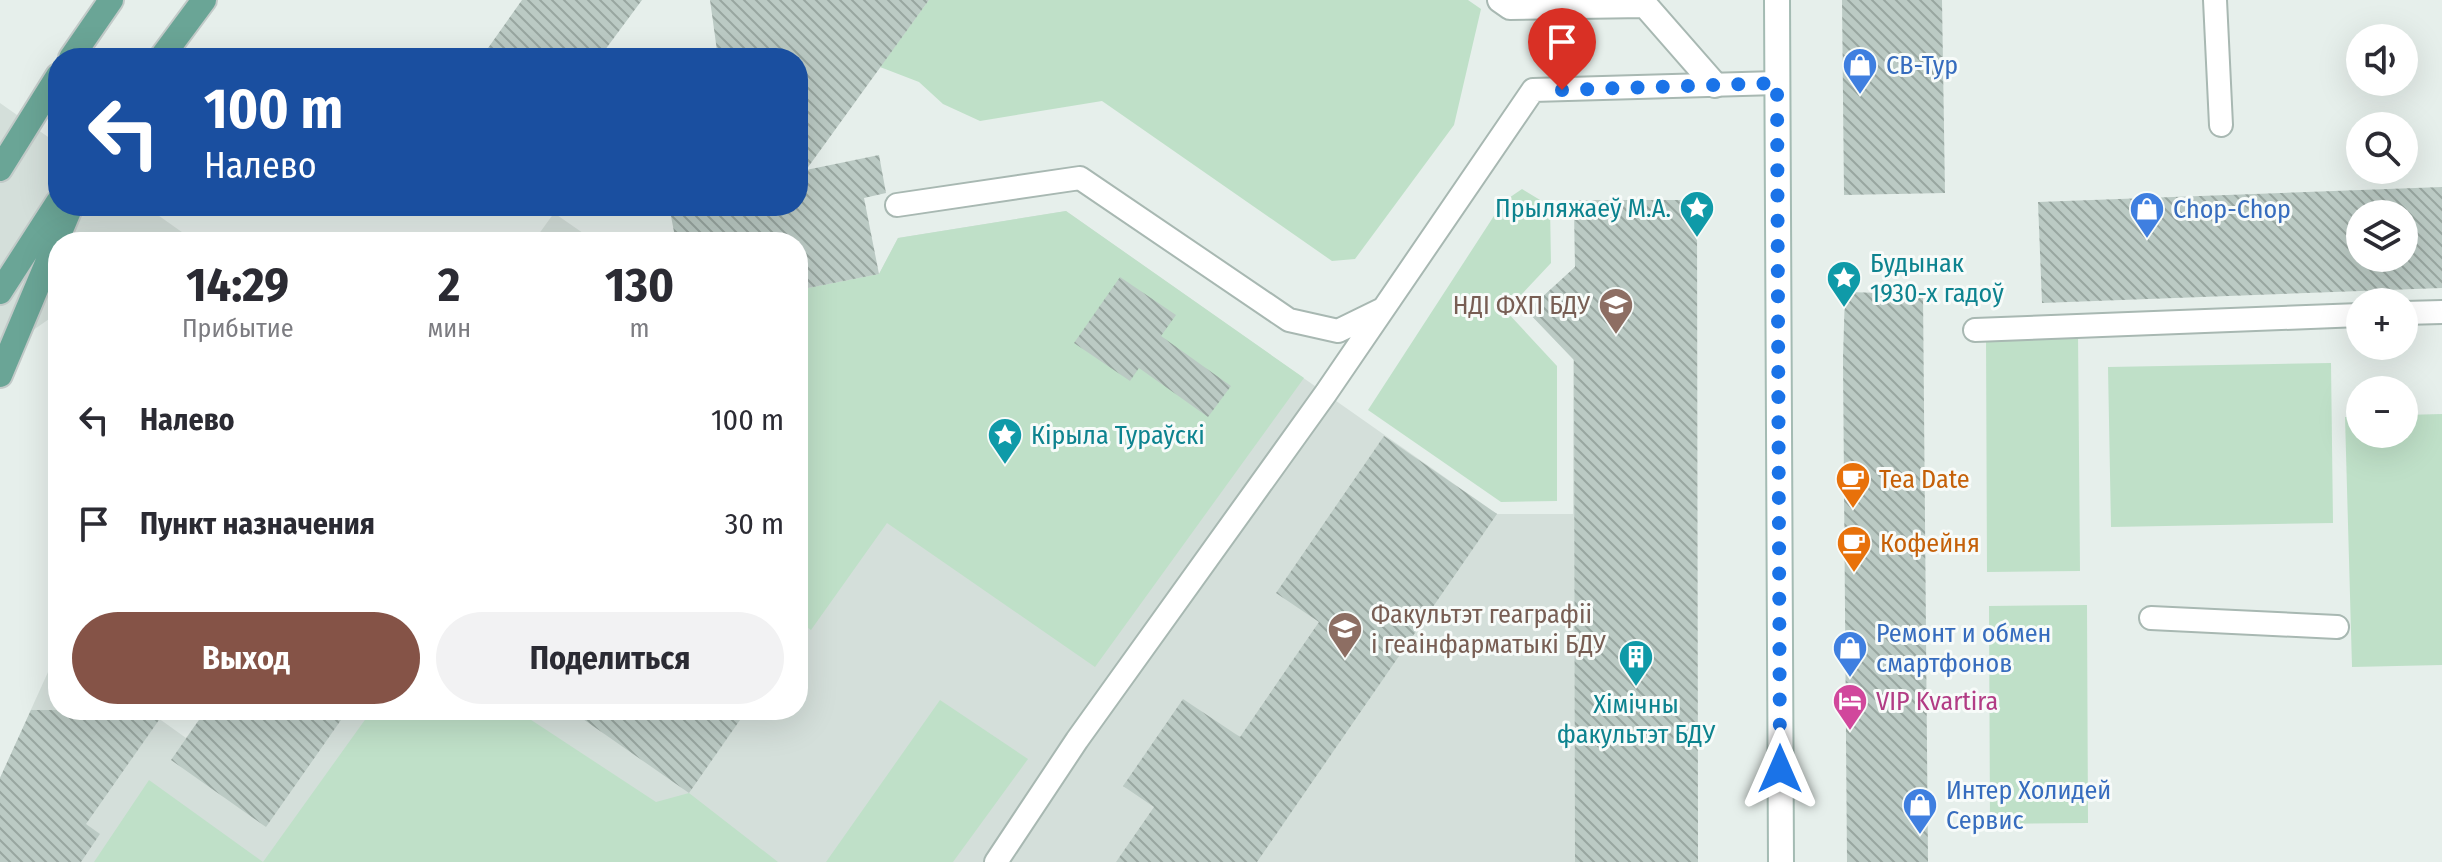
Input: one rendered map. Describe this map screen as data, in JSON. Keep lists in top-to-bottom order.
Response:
{
  "places": {
    "shop": [
      "СВ-Тур",
      "Chop-Chop",
      "Ремонт и обмен смартфонов",
      "Интер Холидей Сервис"
    ],
    "place": ["Прыляжаеў М.А.", "Будынак 1930-х гадоў", "Кірыла Тураўскі"],
    "school or university": ["НДІ ФХП БДУ", "Факультэт геаграфіі і геаінфарматыкі БДУ"],
    "cafe": ["Tea Date", "Кофейня"],
    "building": ["Хімічны факультэт БДУ"],
    "hotel": ["VIP Kvartira"]
  },
  "page": {
    "map_buttons": ["+", "−"],
    "turn": ["100 m", "Налево"],
    "eta": [
      "14:29",
      "Прибытие",
      "2",
      "мин",
      "130",
      "m"
    ],
    "list": [
      {
        "name": "Налево",
        "value": "100 m"
      },
      {
        "name": "Пункт назначения",
        "value": "30 m"
      }
    ],
    "buttons": ["Выход", "Поделиться"]
  }
}
